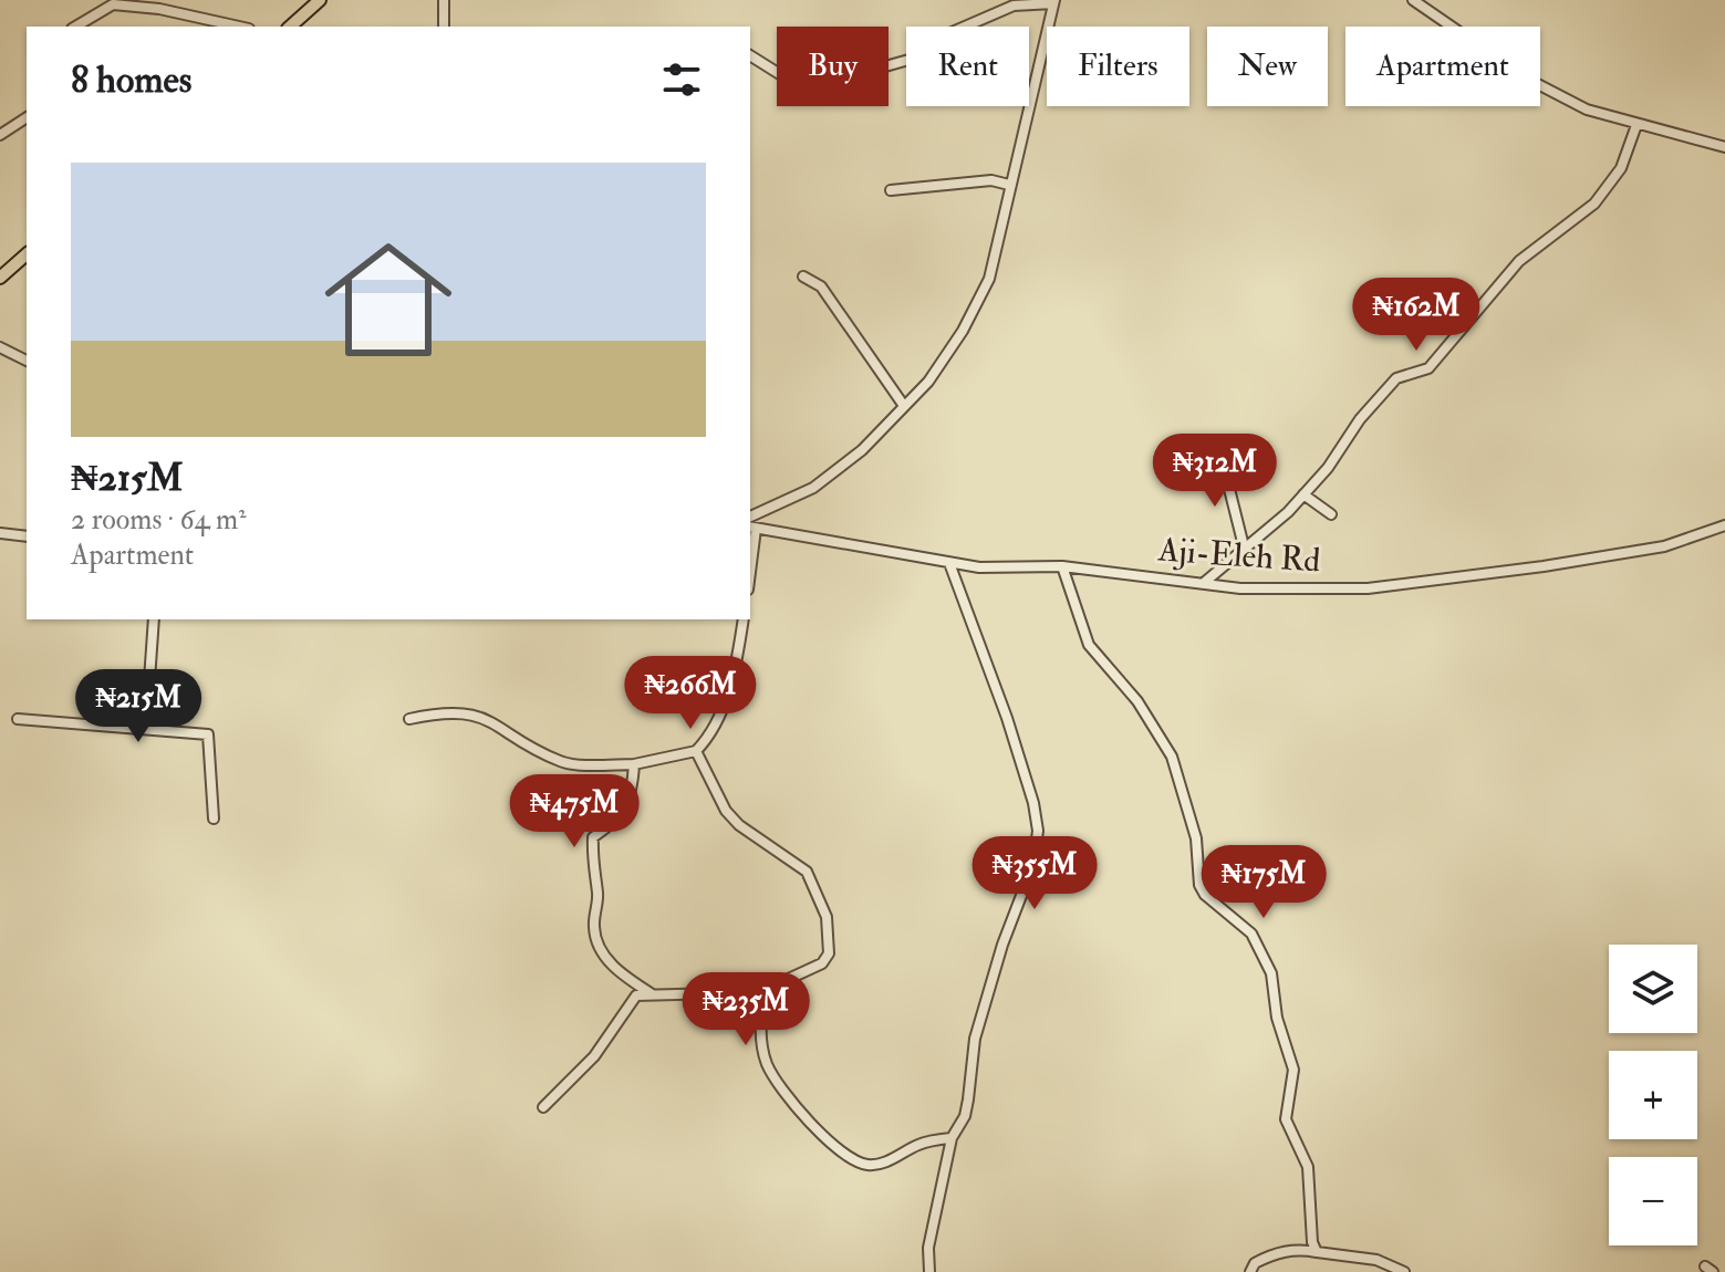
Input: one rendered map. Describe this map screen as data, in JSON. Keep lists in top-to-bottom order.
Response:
{
  "streets": {
    "street": ["Aji-Eleh Rd"]
  },
  "page": {
    "chip": [
      "Buy",
      "Rent",
      "Filters",
      "New",
      "Apartment"
    ],
    "heading": "8 homes",
    "list": [
      {
        "name": "₦215M",
        "note": "2 rooms · 64 m² · Apartment"
      }
    ],
    "price": [
      "₦162M",
      "₦312M",
      "₦266M",
      "₦215M",
      "₦475M",
      "₦355M",
      "₦175M",
      "₦235M"
    ],
    "map_buttons": ["+", "−"]
  }
}
